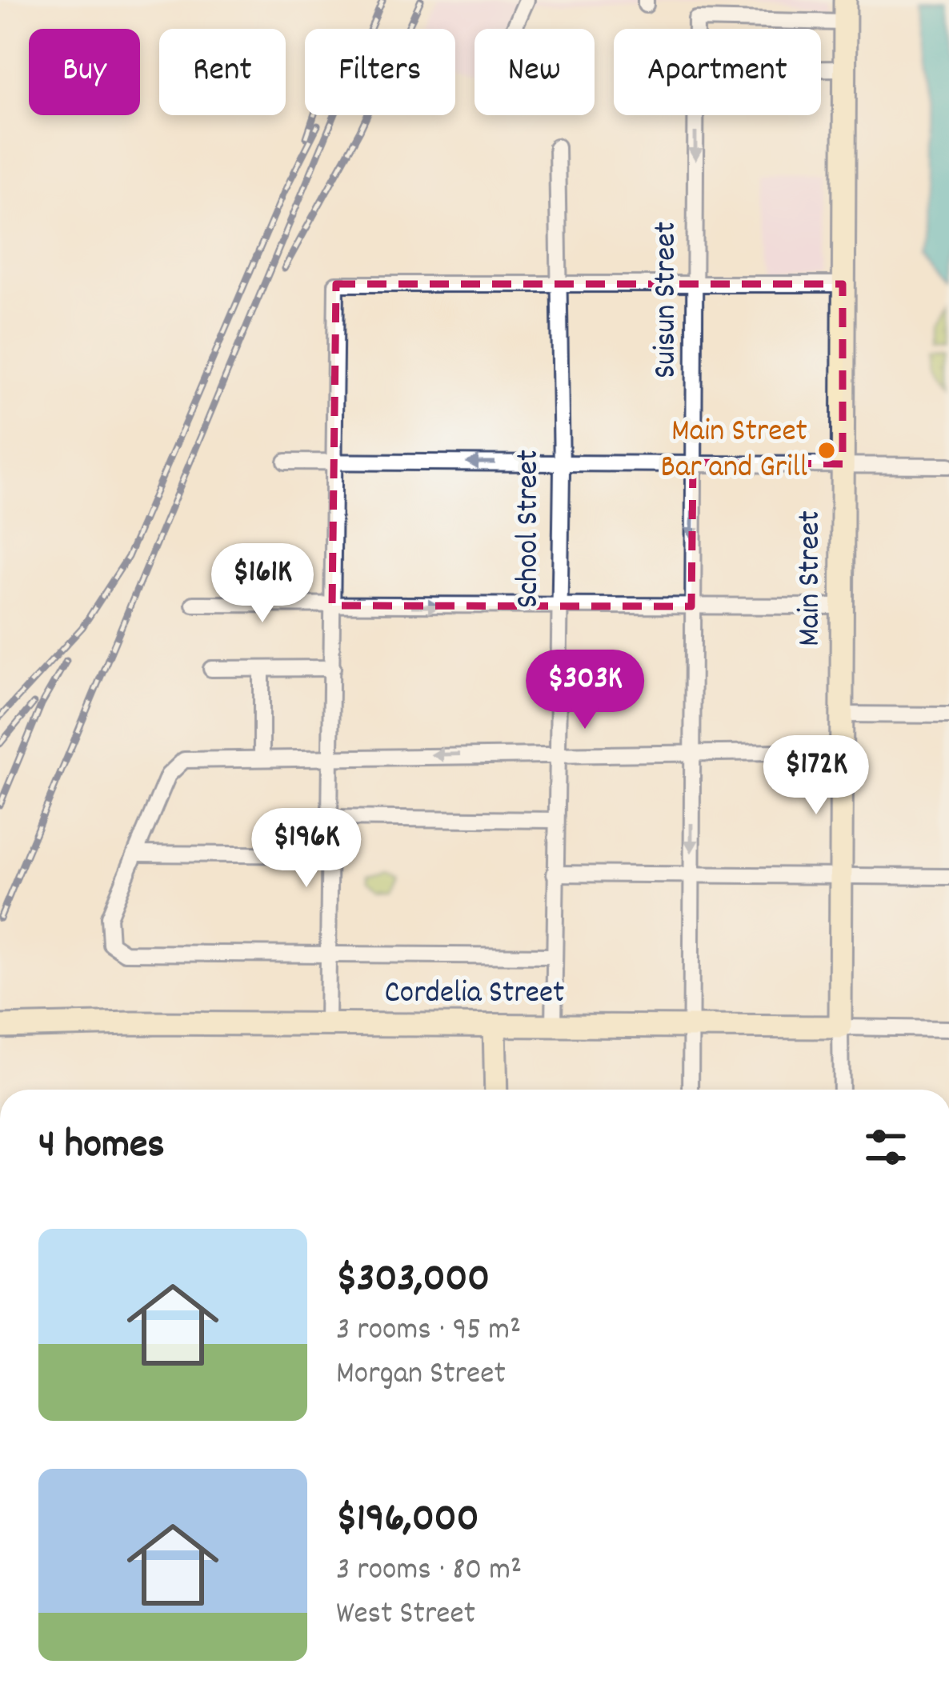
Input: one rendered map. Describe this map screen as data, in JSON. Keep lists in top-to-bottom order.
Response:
{
  "streets": {
    "main road": ["Main Street", "Cordelia Street"],
    "street": ["Suisun Street", "School Street"]
  },
  "crossings": [
    ["Suisun Street", "Main Street"],
    ["Suisun Street", "Cordelia Street"],
    ["School Street", "Cordelia Street"],
    ["Main Street", "Cordelia Street"]
  ],
  "one_way": ["Suisun Street"],
  "places": ["Main Street Bar and Grill"],
  "page": {
    "chip": [
      "Buy",
      "Rent",
      "Filters",
      "New",
      "Apartment"
    ],
    "price": [
      "$161K",
      "$303K",
      "$172K",
      "$196K"
    ],
    "heading": "4 homes",
    "list": [
      {
        "name": "$303,000",
        "note": "3 rooms · 95 m² · Morgan Street"
      },
      {
        "name": "$196,000",
        "note": "3 rooms · 80 m² · West Street"
      }
    ]
  }
}
